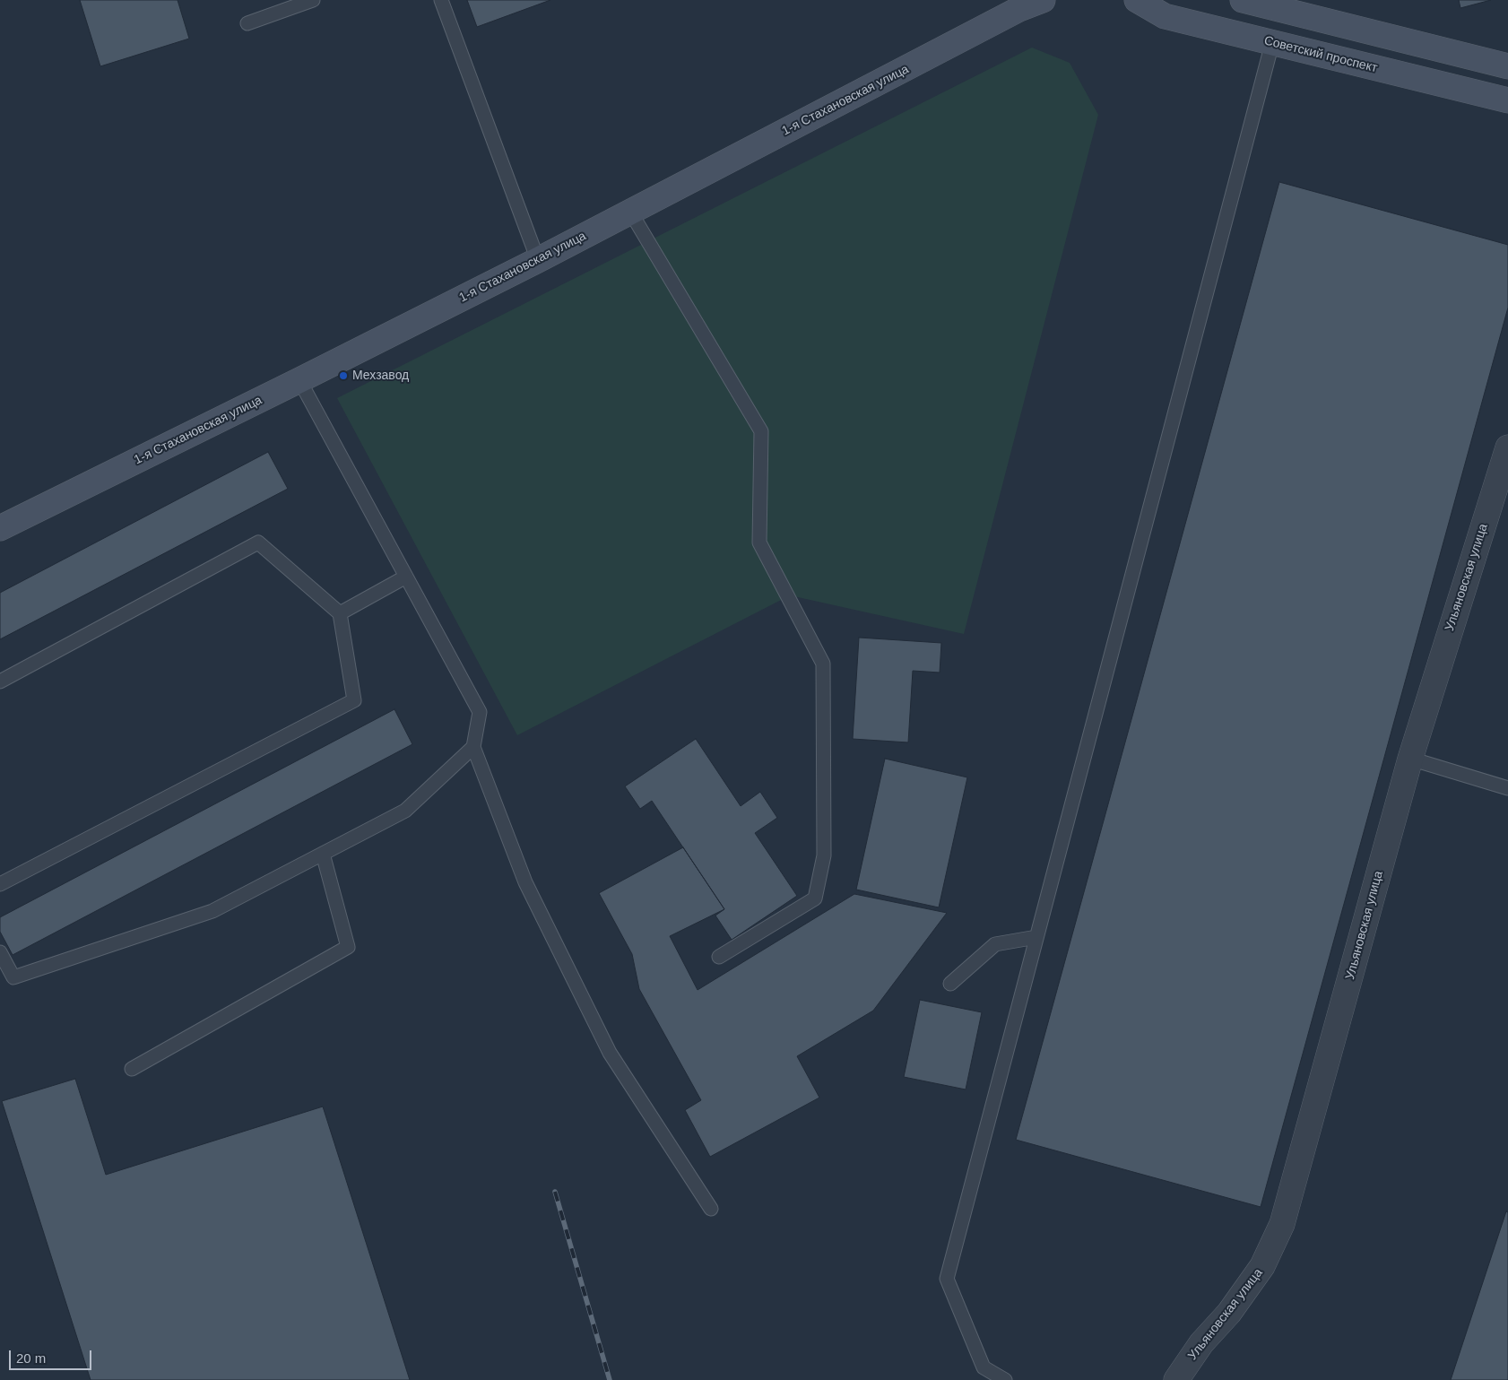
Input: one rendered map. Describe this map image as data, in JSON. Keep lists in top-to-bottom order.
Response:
{
  "streets": {
    "main road": ["Советский проспект", "1-я Стахановская улица"],
    "street": ["Ульяновская улица"]
  },
  "places": ["Мехзавод"],
  "scale_bar": "20 m"
}
